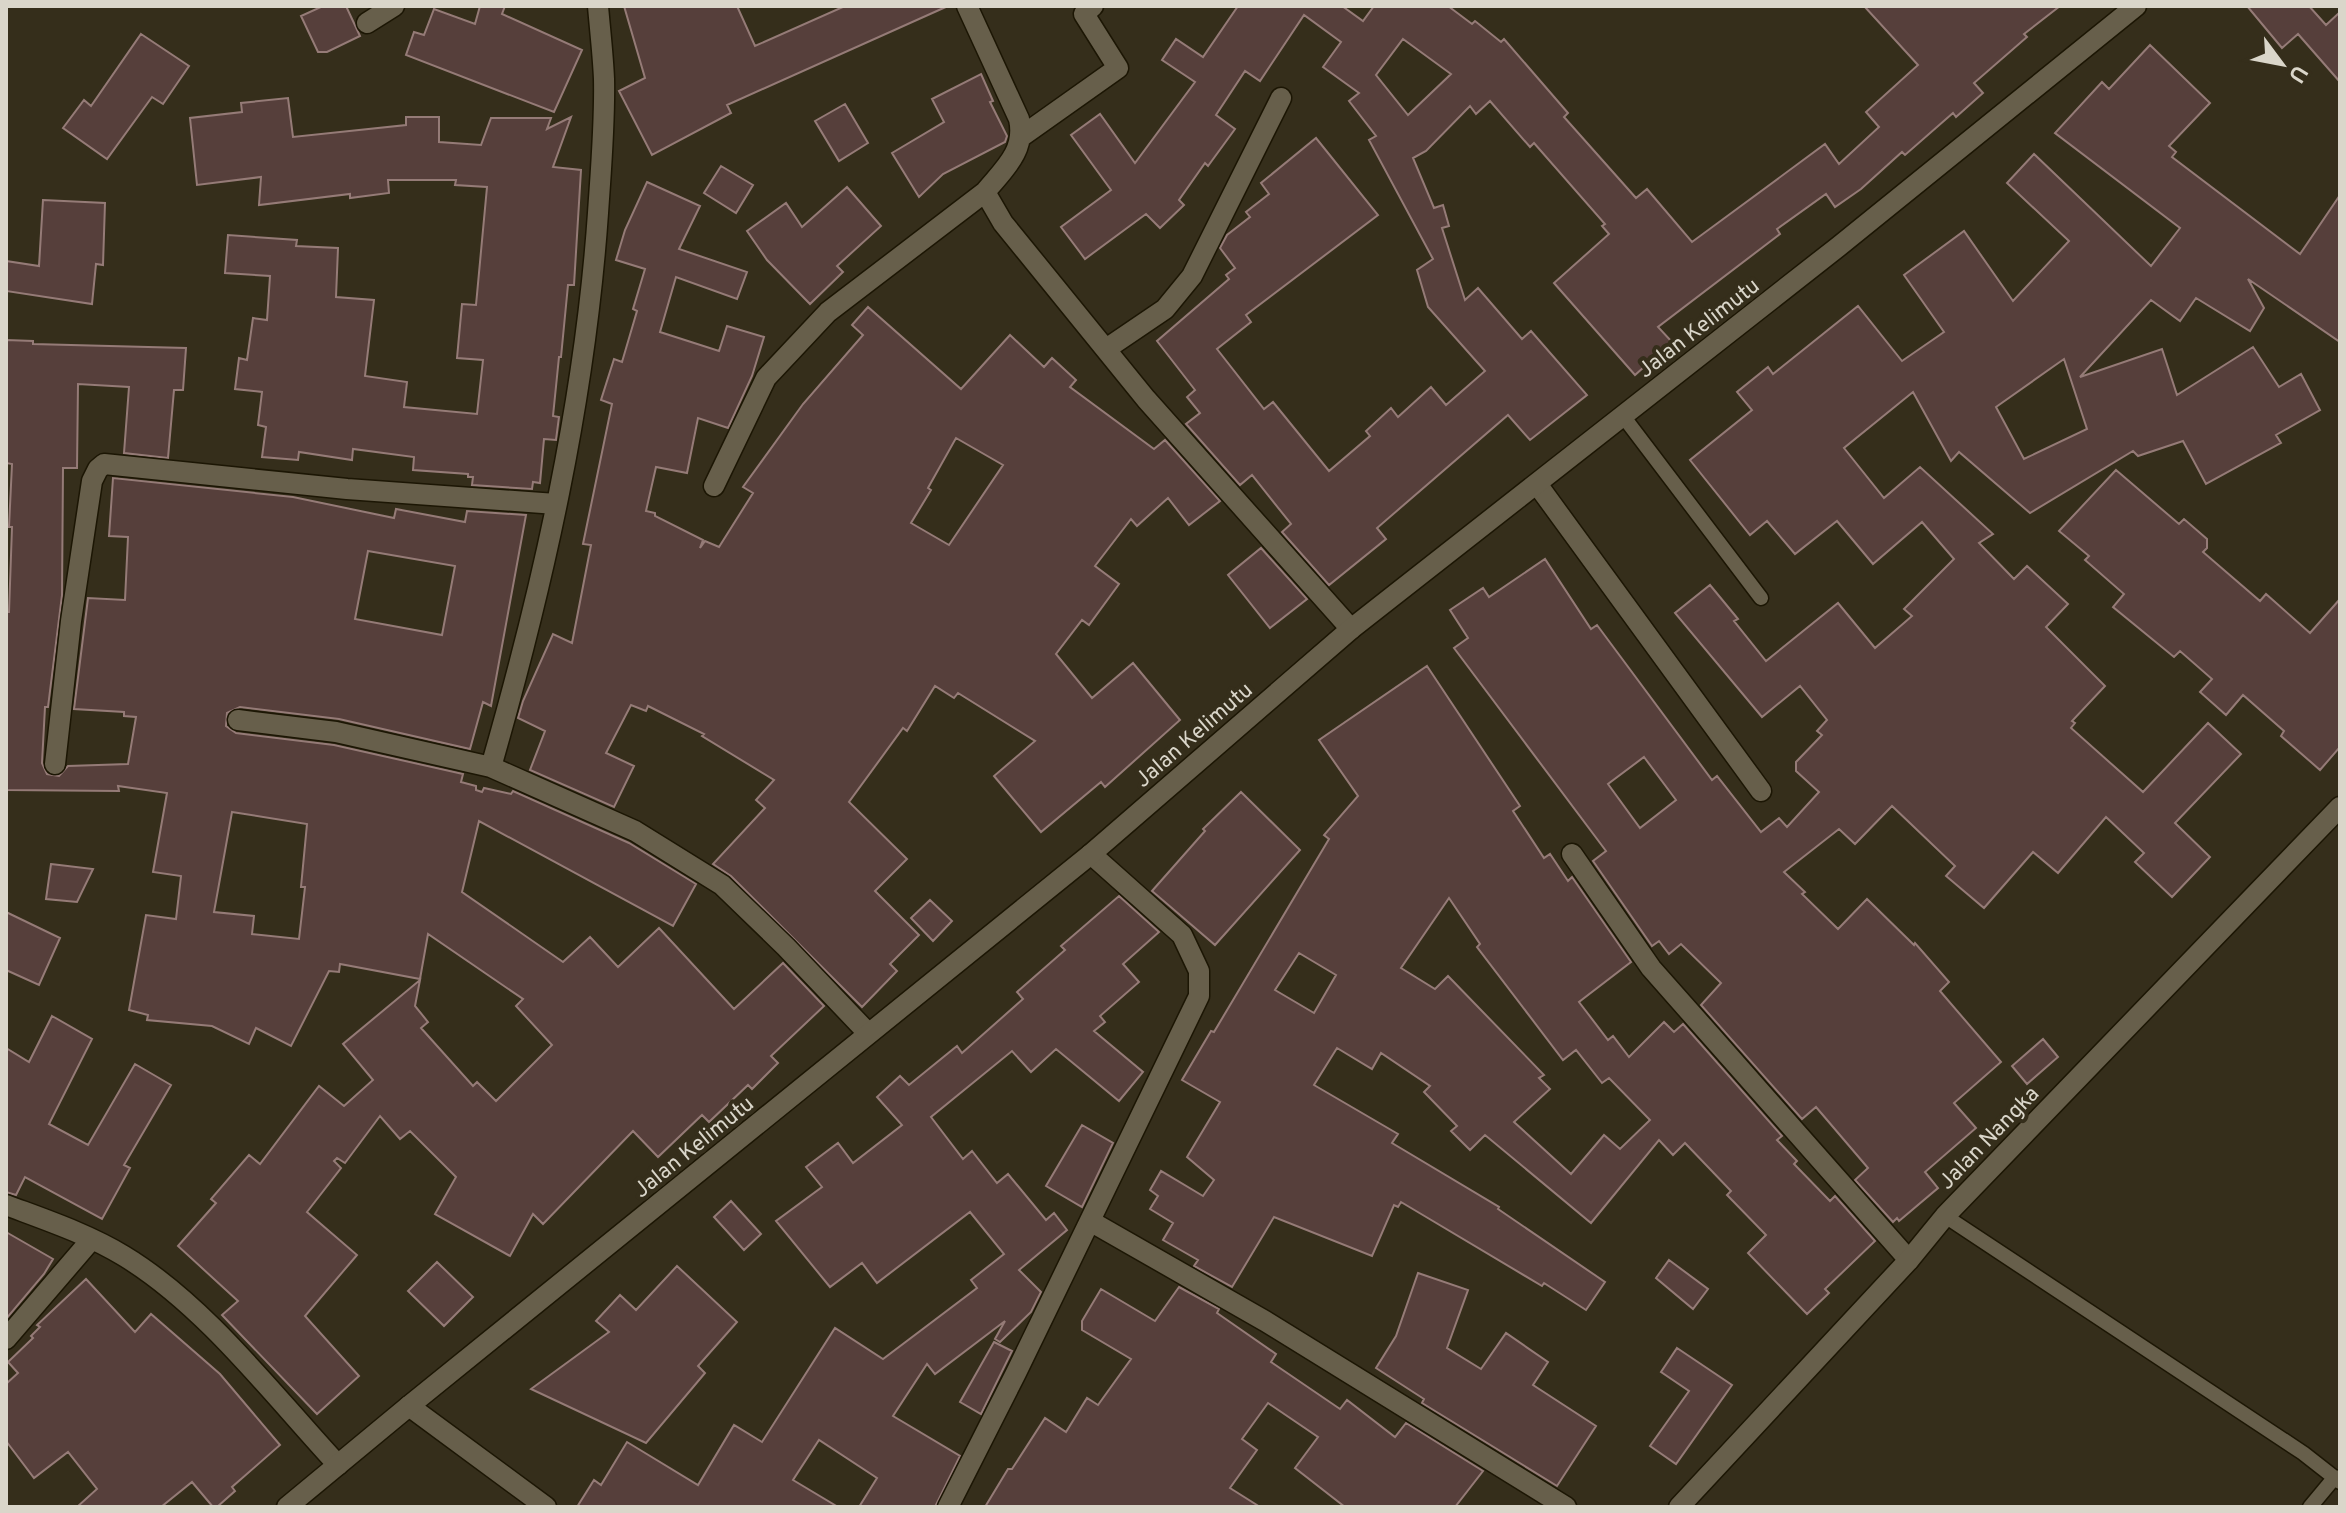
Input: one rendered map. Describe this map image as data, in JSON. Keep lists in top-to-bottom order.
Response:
{
  "streets": {
    "street": ["Jalan Kelimutu", "Jalan Nangka"]
  },
  "north": "bottom right"
}
